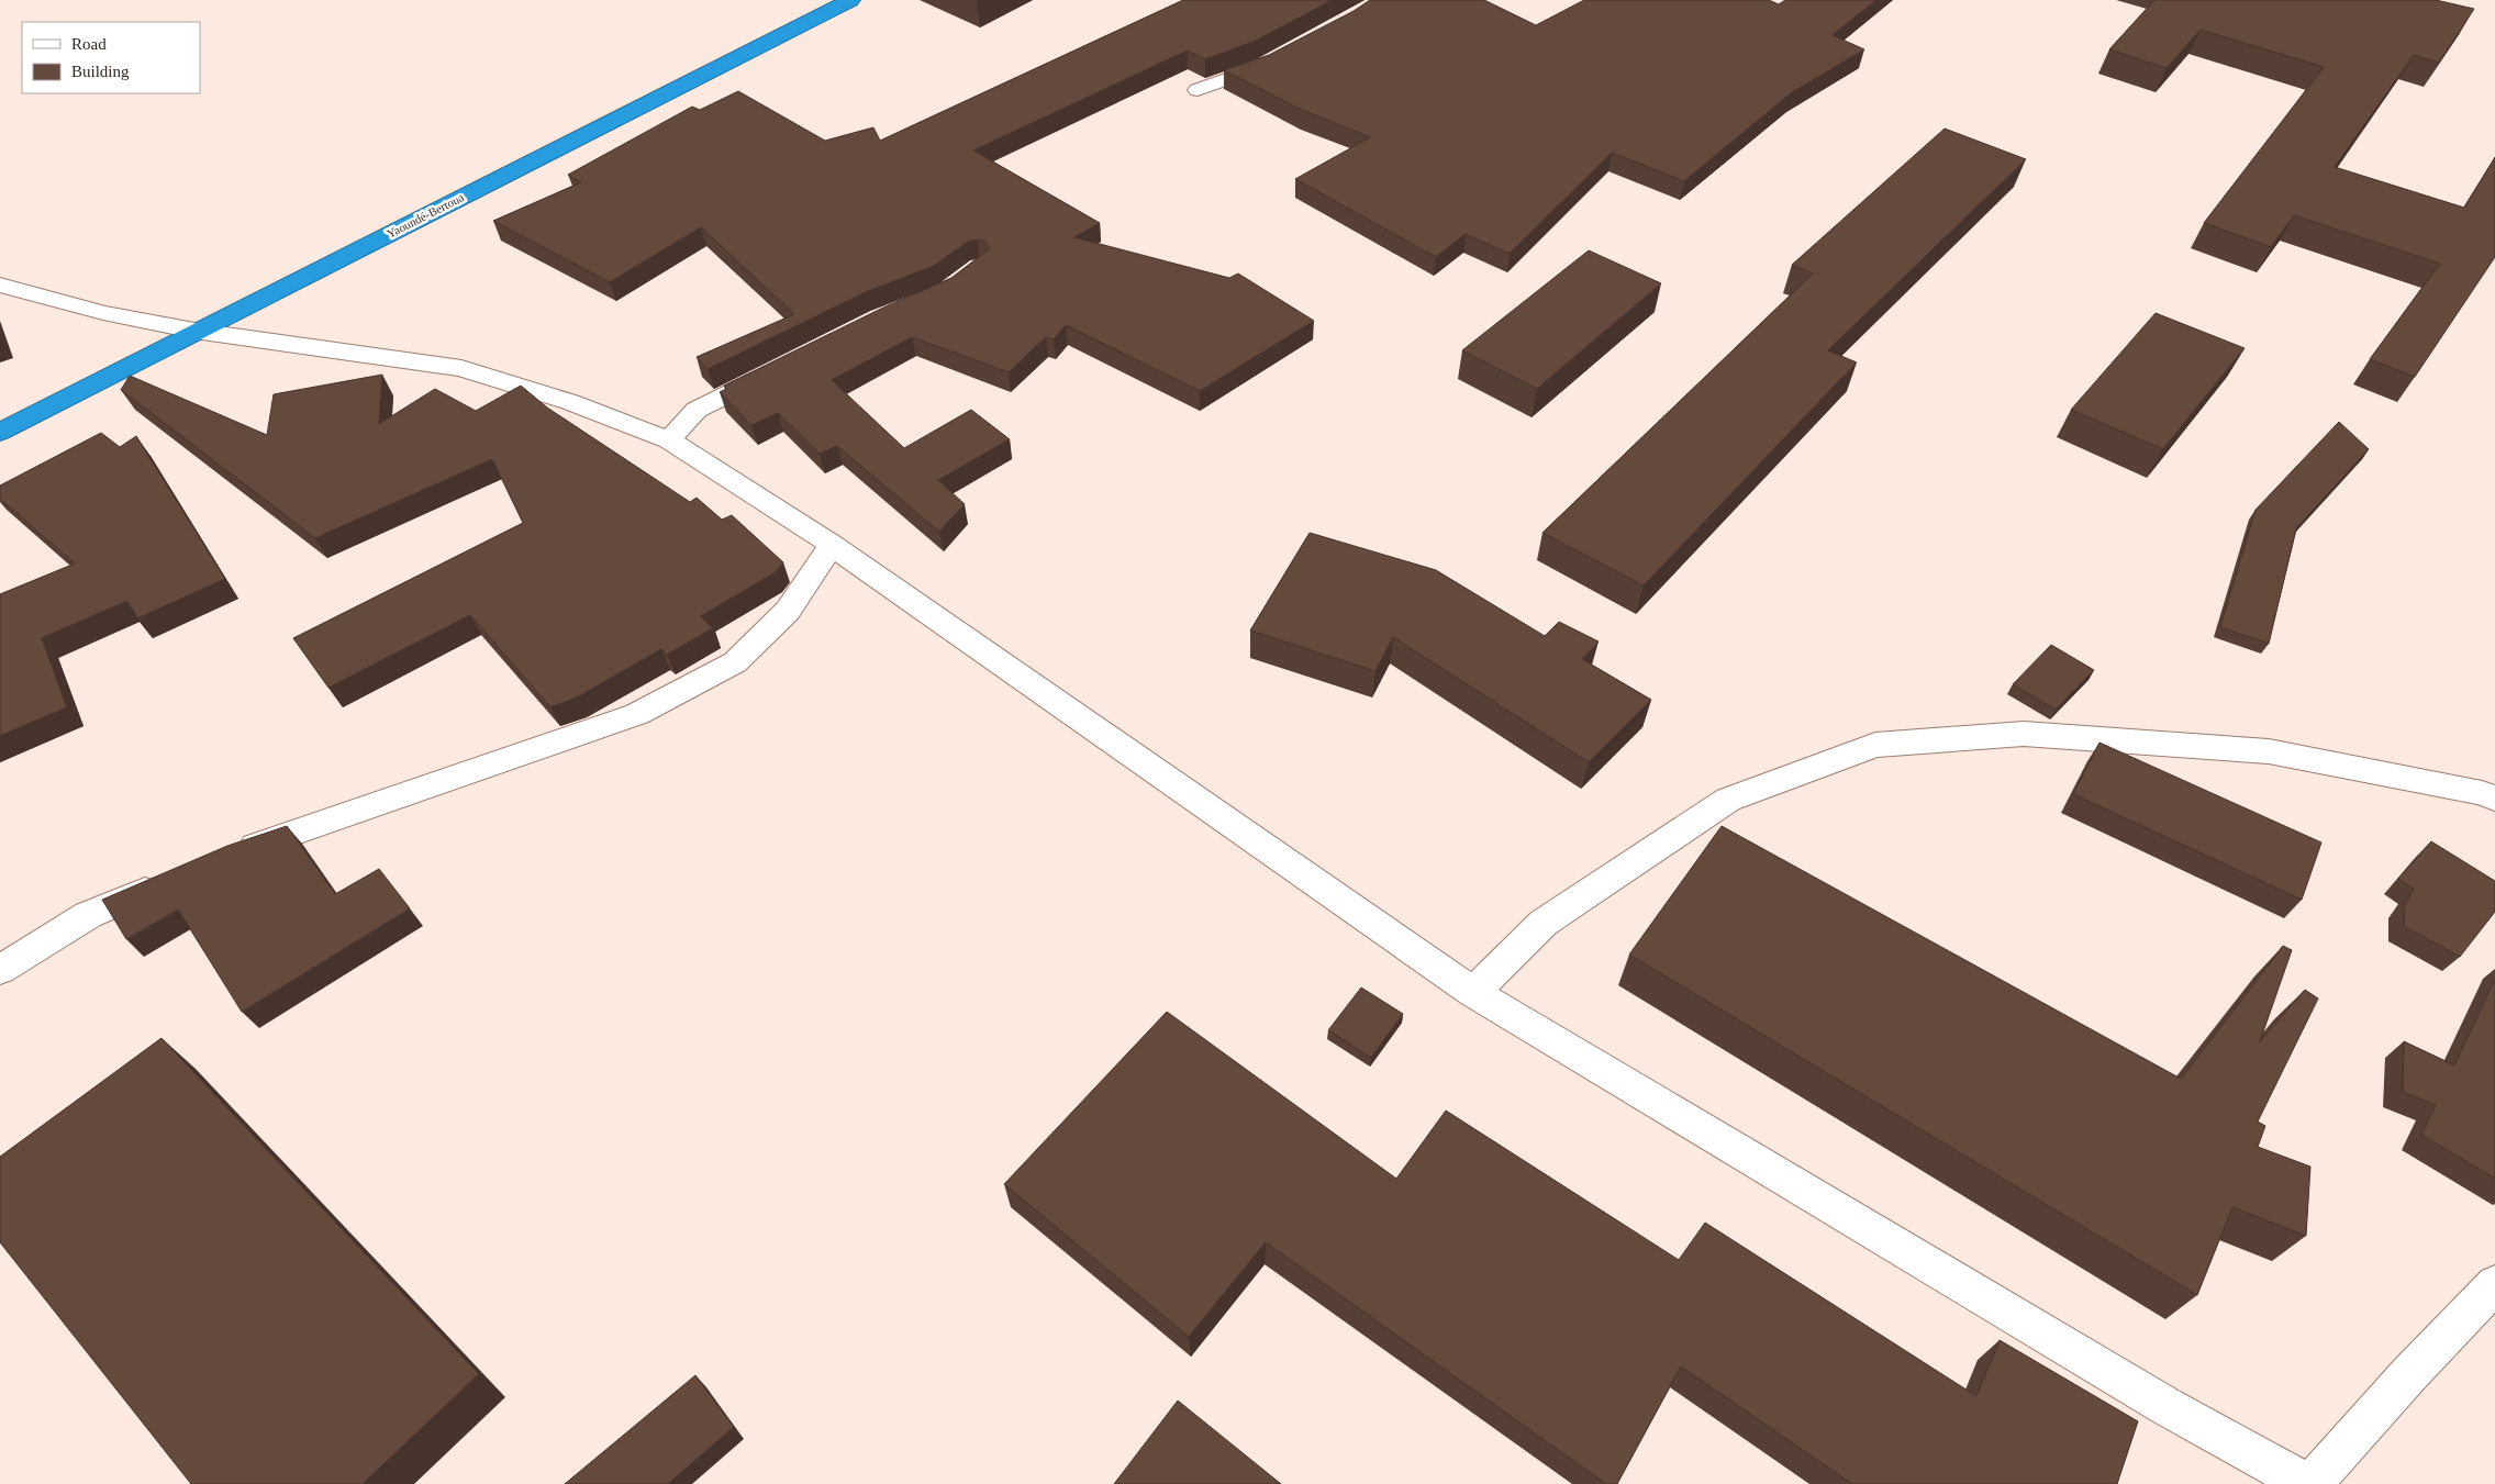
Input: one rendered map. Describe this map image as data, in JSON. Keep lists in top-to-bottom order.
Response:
{
  "streets": {
    "highway": ["Yaoundé-Bertoua"]
  },
  "legend": ["Road", "Building"]
}
